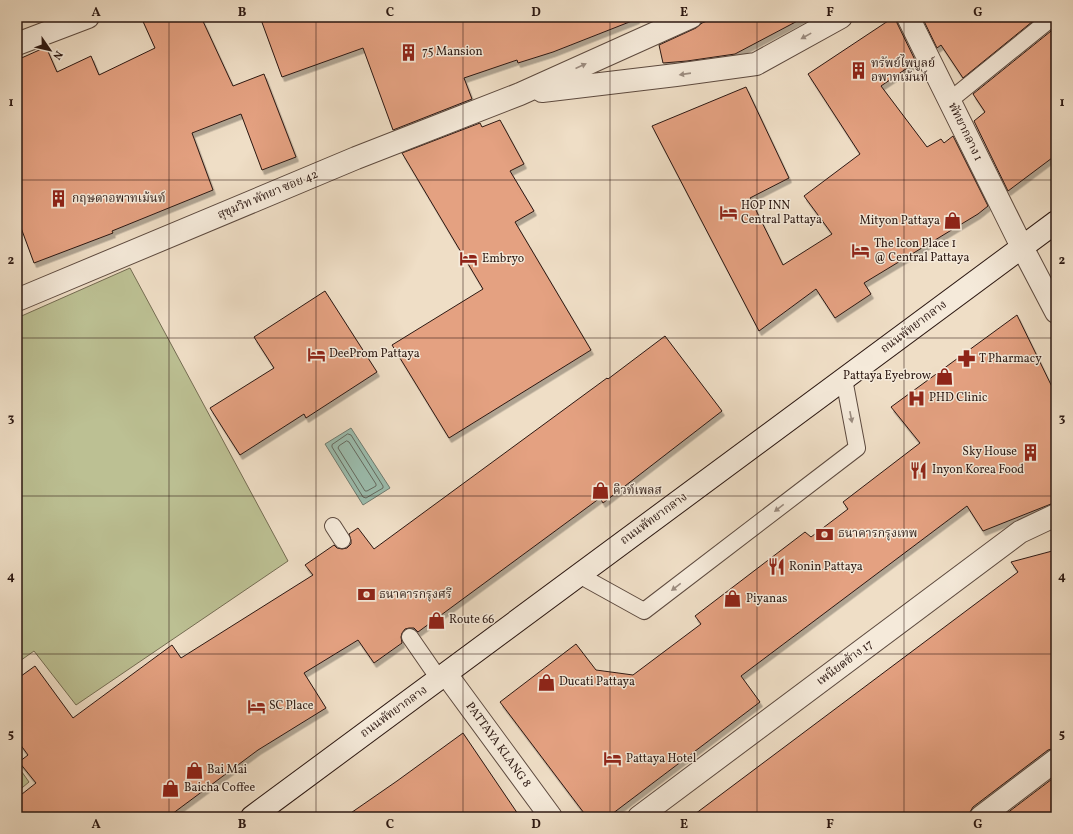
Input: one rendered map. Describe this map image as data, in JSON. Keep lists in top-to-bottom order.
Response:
{
  "streets": {
    "street": [
      "พัทยากลาง 1",
      "สุขุมวิท พัทยา ซอย 42",
      "ถนนพัทยากลาง",
      "เพนียดช้าง 17",
      "PATTAYA KLANG 8"
    ]
  },
  "crossings": [
    ["พัทยากลาง 1", "ถนนพัทยากลาง"],
    ["ถนนพัทยากลาง", "PATTAYA KLANG 8"]
  ],
  "places": {
    "building": [
      "75 Mansion",
      "ทรัพย์ไพบูลย์ อพาทเม้นท์",
      "กฤษดาอพาทเม้นท์",
      "Sky House"
    ],
    "hotel": [
      "HOP INN Central Pattaya",
      "The Icon Place 1 @ Central Pattaya",
      "Embryo",
      "DeeProm Pattaya",
      "SC Place",
      "Pattaya Hotel"
    ],
    "shop": [
      "Mityon Pattaya",
      "Pattaya Eyebrow",
      "คิวท์เพลส",
      "Piyanas",
      "Route 66",
      "Ducati Pattaya",
      "Bai Mai",
      "Baicha Coffee"
    ],
    "pharmacy": ["T Pharmacy"],
    "hospital": ["PHD Clinic"],
    "restaurant": ["Inyon Korea Food", "Ronin Pattaya"],
    "bank": ["ธนาคารกรุงเทพ", "ธนาคารกรุงศรี"]
  },
  "north": "bottom right",
  "grid": {
    "columns": [
      "A",
      "B",
      "C",
      "D",
      "E",
      "F",
      "G"
    ],
    "rows": [
      "1",
      "2",
      "3",
      "4",
      "5"
    ]
  }
}
